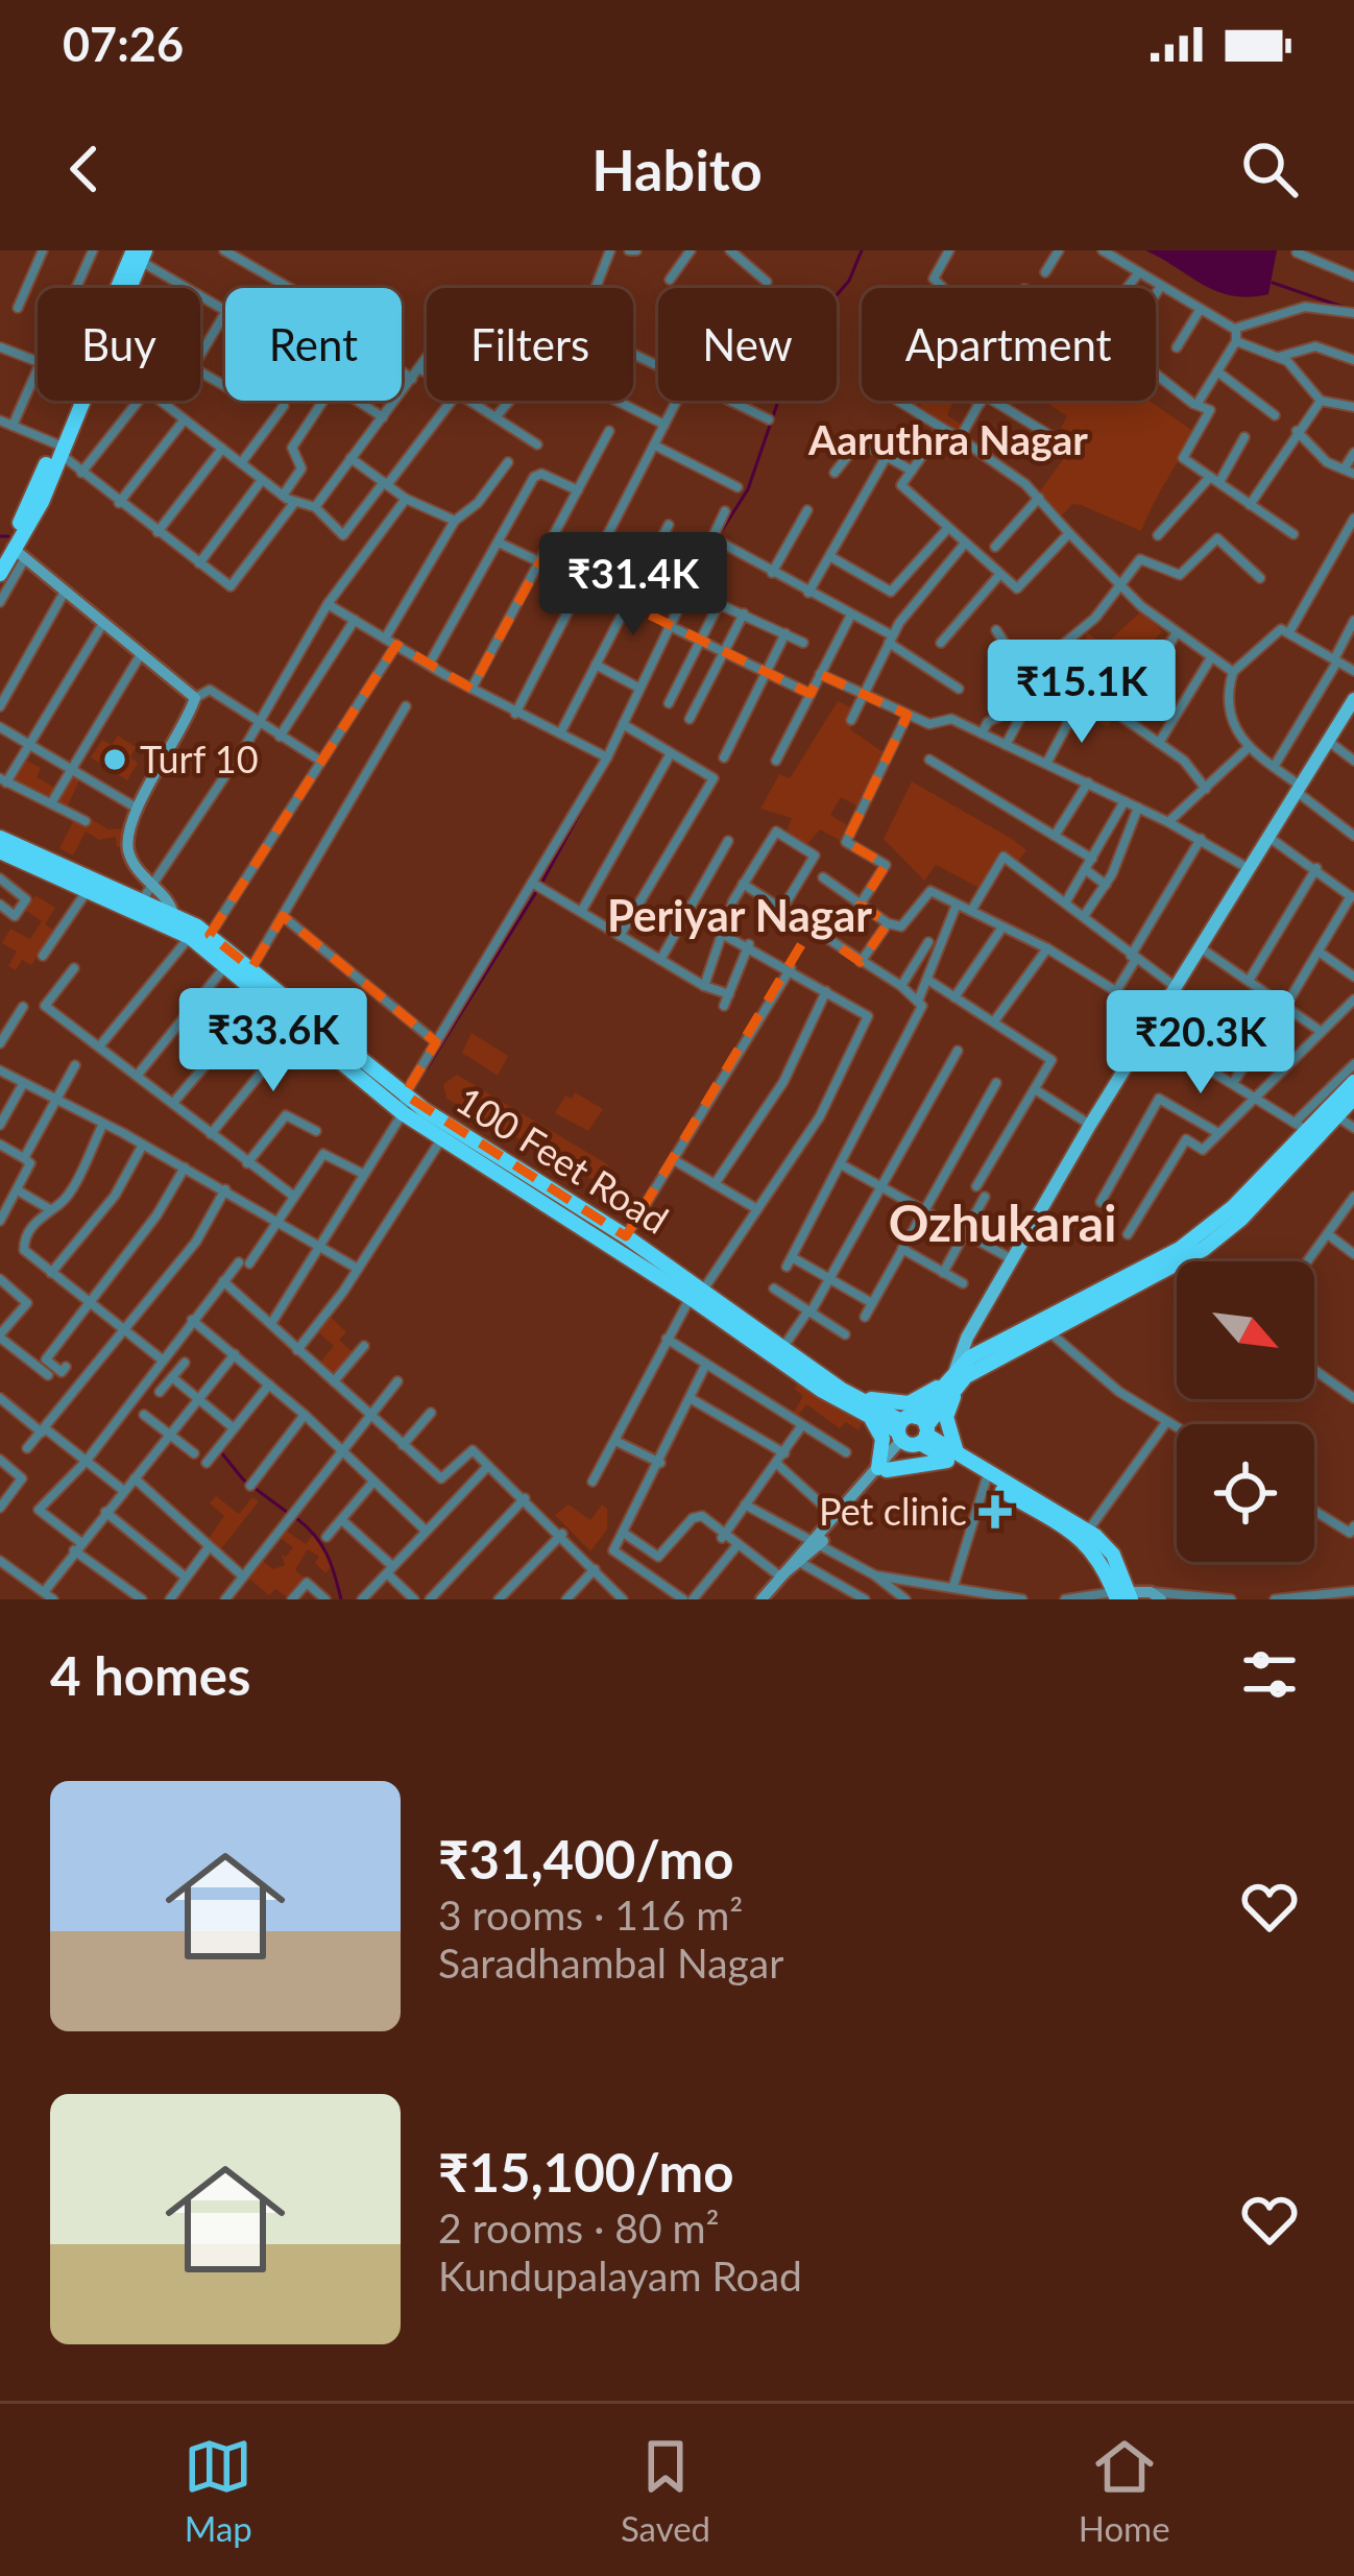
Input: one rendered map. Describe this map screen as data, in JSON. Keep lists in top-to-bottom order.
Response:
{
  "streets": {
    "highway": ["100 Feet Road"]
  },
  "districts": ["Aaruthra Nagar", "Periyar Nagar", "Ozhukarai"],
  "places": {
    "other": ["Turf 10"],
    "health": ["Pet clinic"]
  },
  "north": "bottom right",
  "page": {
    "status": "07:26",
    "header": "Habito",
    "chip": [
      "Buy",
      "Rent",
      "Filters",
      "New",
      "Apartment"
    ],
    "price": [
      "₹31.4K",
      "₹15.1K",
      "₹33.6K",
      "₹20.3K"
    ],
    "heading": "4 homes",
    "list": [
      {
        "name": "₹31,400/mo",
        "note": "3 rooms · 116 m² · Saradhambal Nagar"
      },
      {
        "name": "₹15,100/mo",
        "note": "2 rooms · 80 m² · Kundupalayam Road"
      }
    ],
    "tabs": ["Map", "Saved", "Home"]
  }
}
